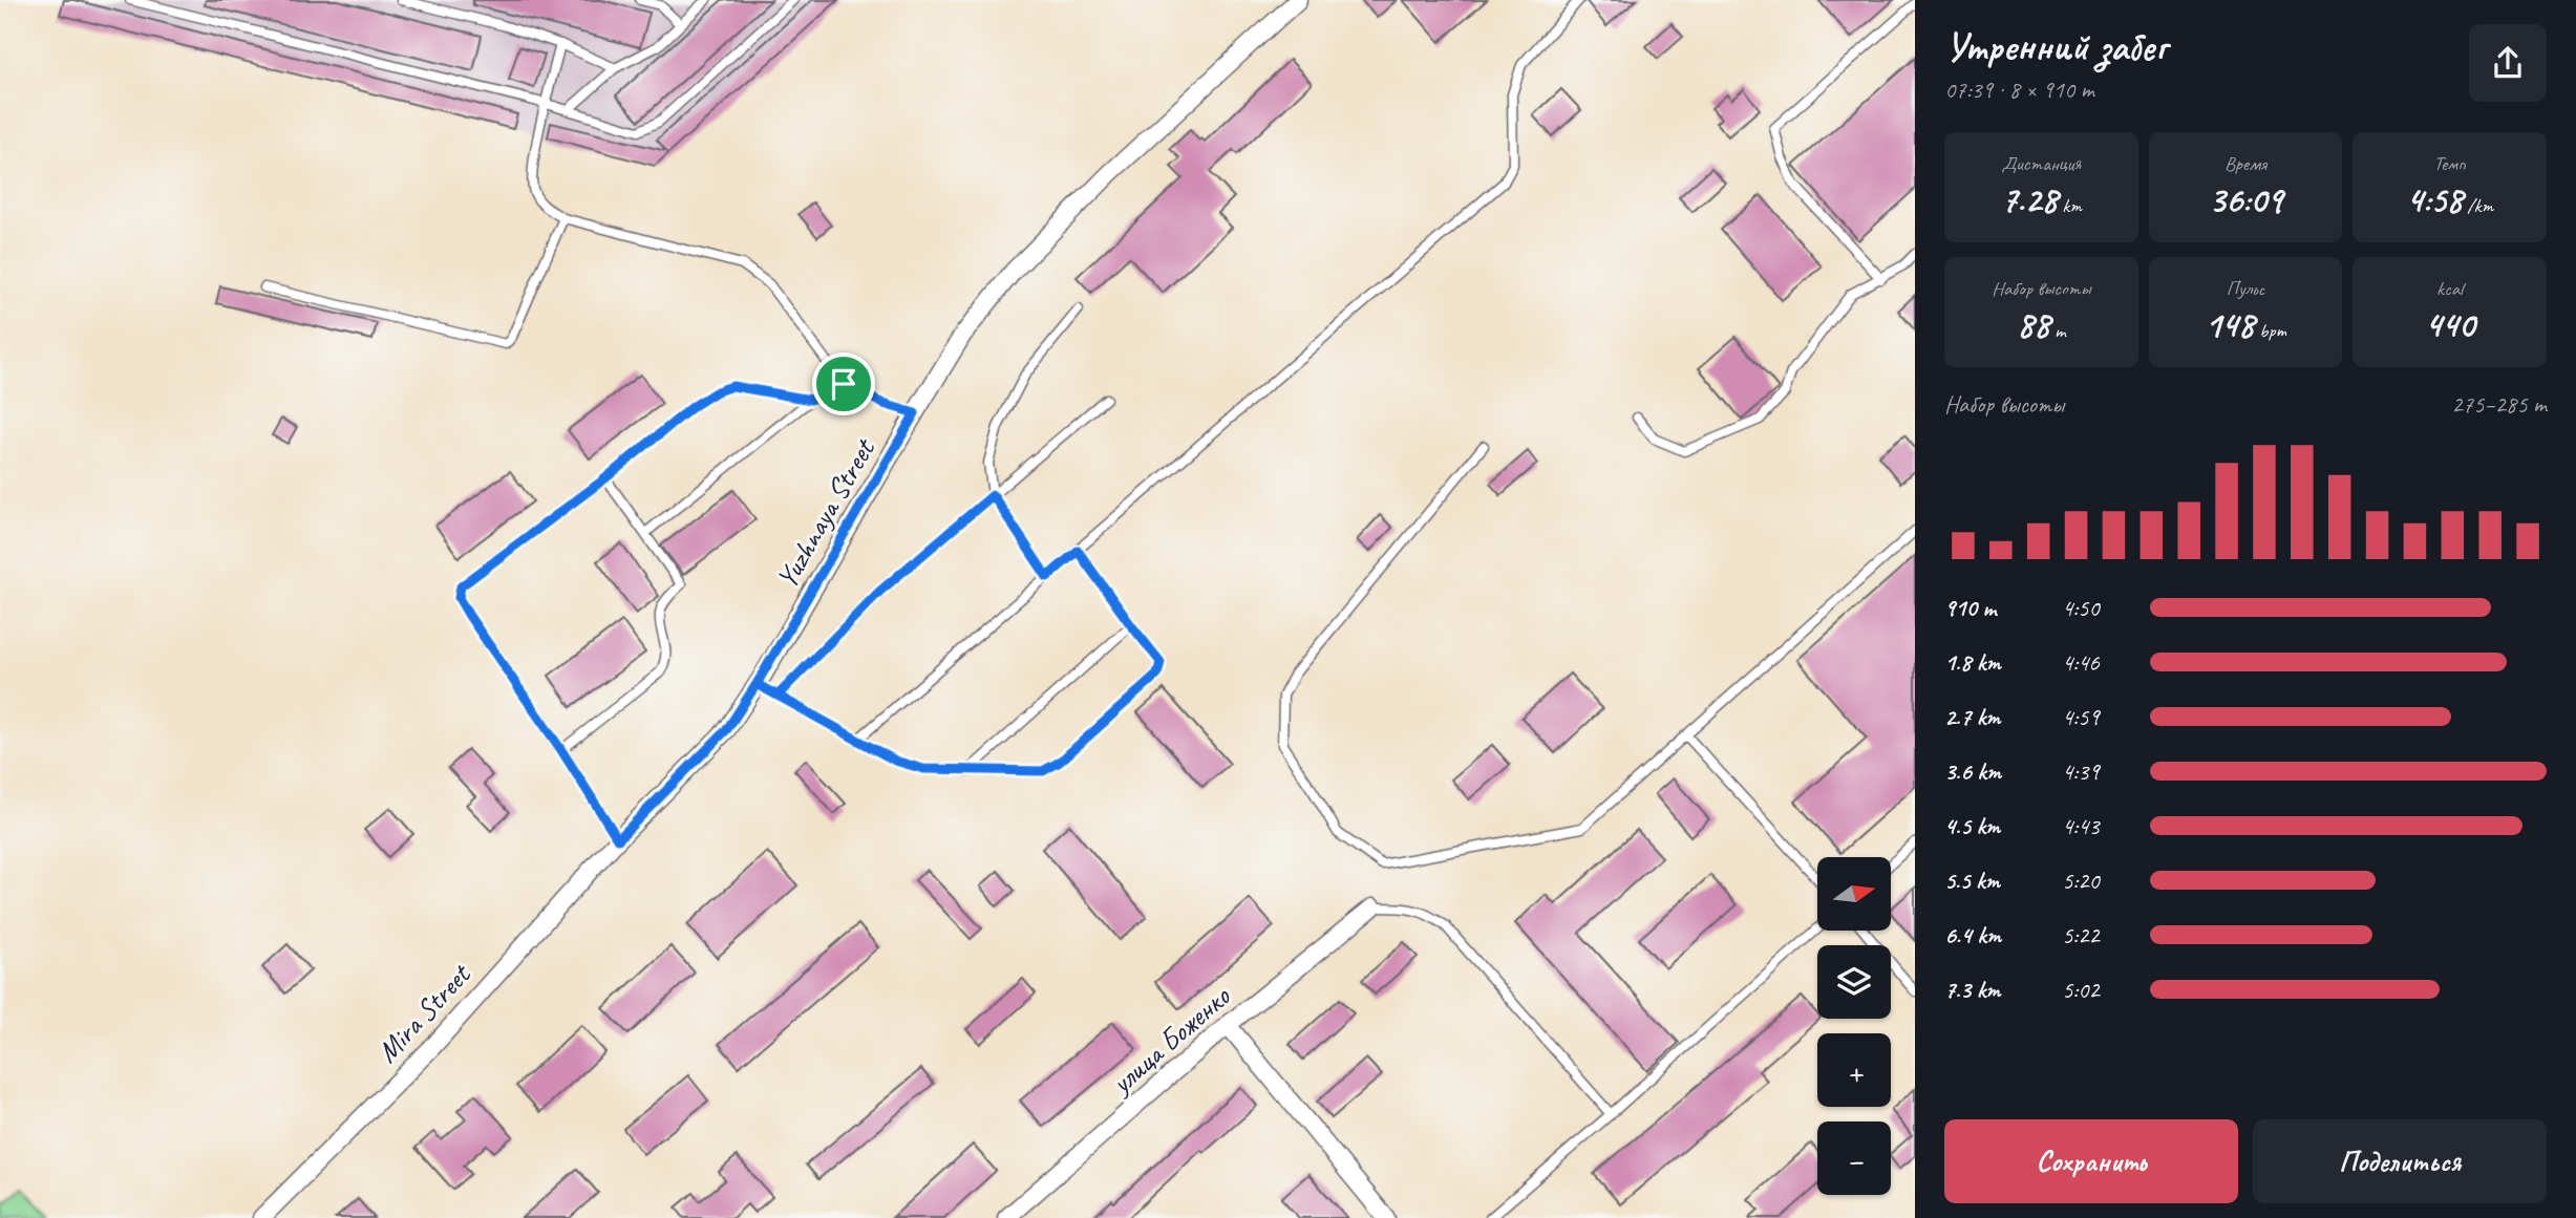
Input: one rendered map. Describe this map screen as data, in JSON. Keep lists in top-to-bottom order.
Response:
{
  "streets": {
    "street": ["Yuzhnaya Street", "Mira Street", "улица Боженко"]
  },
  "crossings": [
    ["Yuzhnaya Street", "Mira Street"]
  ],
  "north": "right",
  "page": {
    "heading": ["Утренний забег", "07:39 · 8 × 910 m"],
    "stats": [
      ["Дистанция", "7.28 km"],
      ["Время", "36:09"],
      ["Темп", "4:58 /km"],
      ["Набор высоты", "88 m"],
      ["Пульс", "148 bpm"],
      ["kcal", "440"]
    ],
    "chart": ["Набор высоты", "275–285 m"],
    "list": [
      {
        "name": "910 m",
        "note": "4:50"
      },
      {
        "name": "1.8 km",
        "note": "4:46"
      },
      {
        "name": "2.7 km",
        "note": "4:59"
      },
      {
        "name": "3.6 km",
        "note": "4:39"
      },
      {
        "name": "4.5 km",
        "note": "4:43"
      },
      {
        "name": "5.5 km",
        "note": "5:20"
      },
      {
        "name": "6.4 km",
        "note": "5:22"
      },
      {
        "name": "7.3 km",
        "note": "5:02"
      }
    ],
    "map_buttons": ["+", "−"],
    "buttons": ["Сохранить", "Поделиться"]
  }
}
